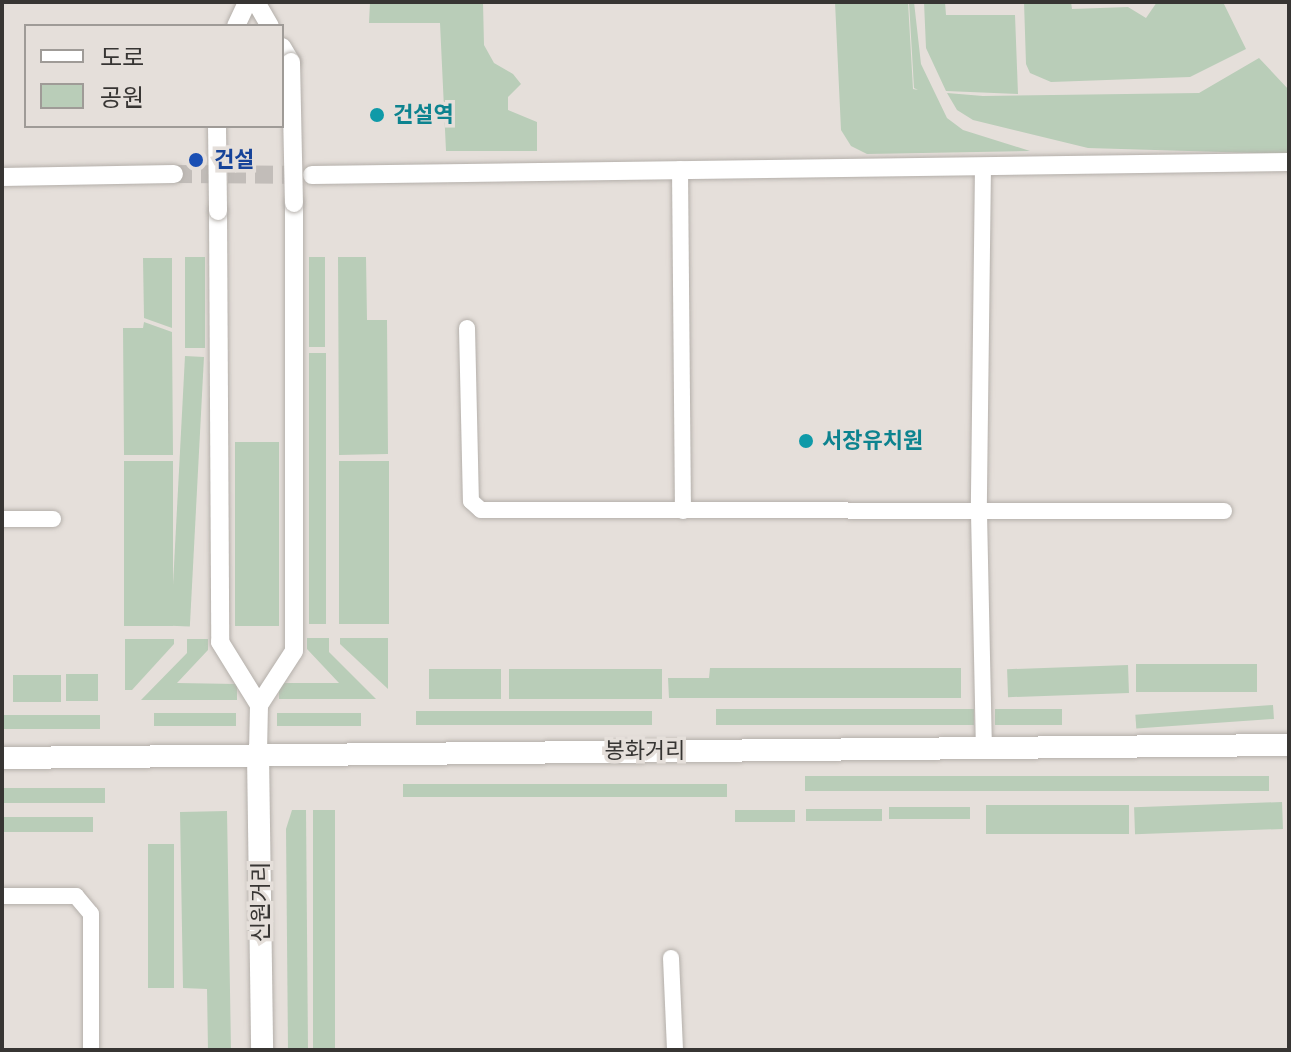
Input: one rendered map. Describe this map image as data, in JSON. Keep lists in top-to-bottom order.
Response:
{
  "streets": {
    "main road": ["봉화거리", "신원거리"]
  },
  "crossings": [
    ["봉화거리", "신원거리"]
  ],
  "places": ["건설역", "건설", "서장유치원"],
  "legend": ["도로", "공원"]
}
